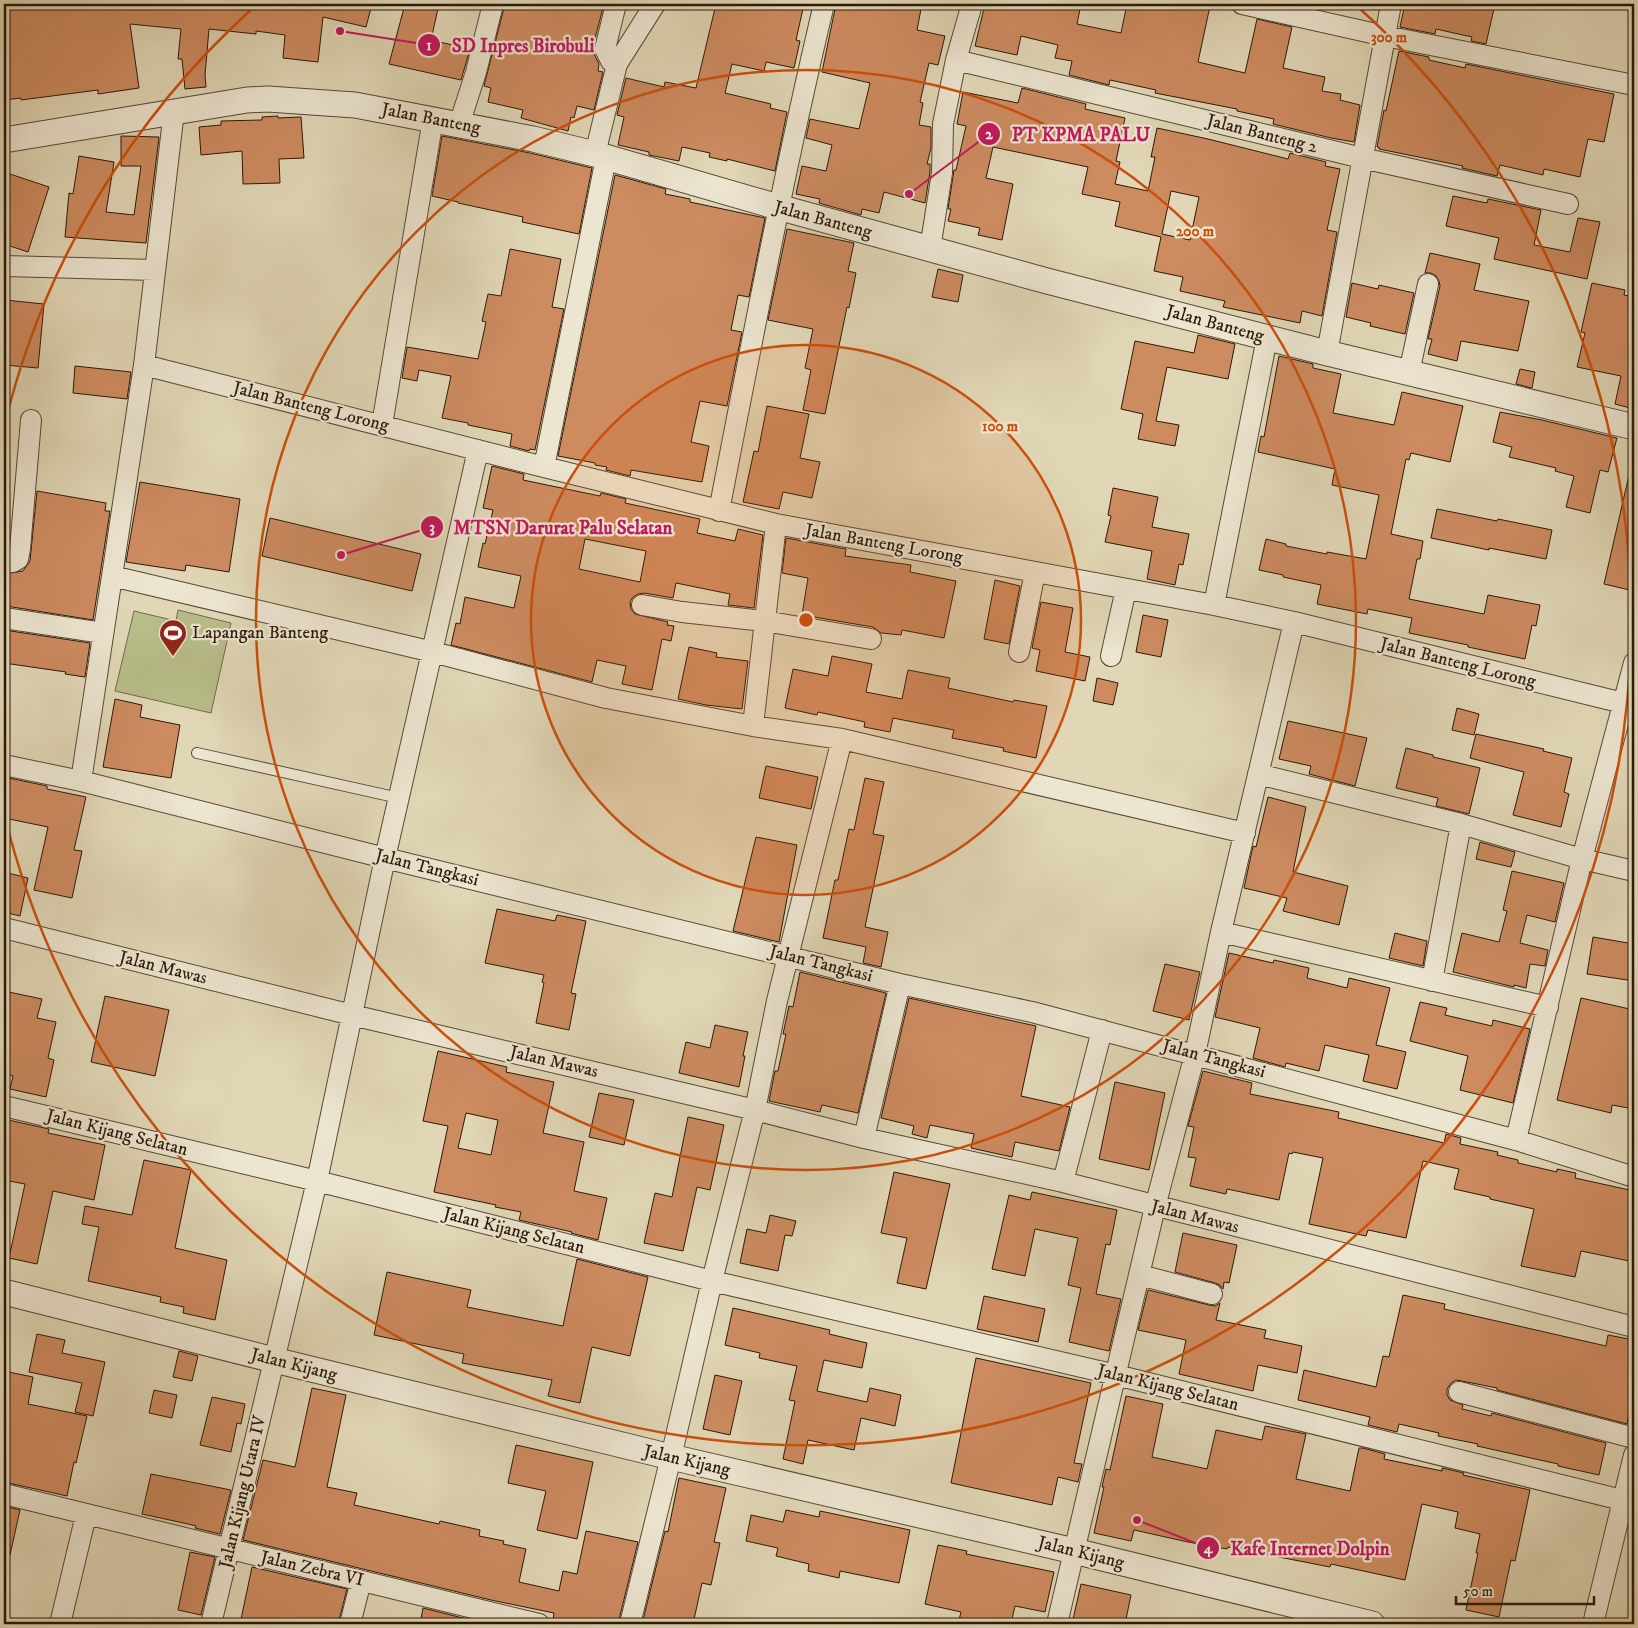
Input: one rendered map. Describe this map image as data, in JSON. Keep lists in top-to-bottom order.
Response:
{
  "streets": {
    "street": [
      "Jalan Banteng",
      "Jalan Banteng 2",
      "Jalan Banteng Lorong",
      "Jalan Tangkasi",
      "Jalan Mawas",
      "Jalan Kijang Selatan",
      "Jalan Kijang",
      "Jalan Kijang Utara IV",
      "Jalan Zebra VI"
    ]
  },
  "crossings": [
    ["Jalan Kijang", "Jalan Kijang Utara IV"],
    ["Jalan Kijang Utara IV", "Jalan Zebra VI"]
  ],
  "places": {
    "other": [
      "SD Inpres Birobuli",
      "PT KPMA PALU",
      "MTSN Darurat Palu Selatan",
      "Kafe Internet Dolpin"
    ],
    "sports": ["Lapangan Banteng"]
  },
  "scale_bar": "50 m",
  "rings": ["300 m", "200 m", "100 m"]
}
